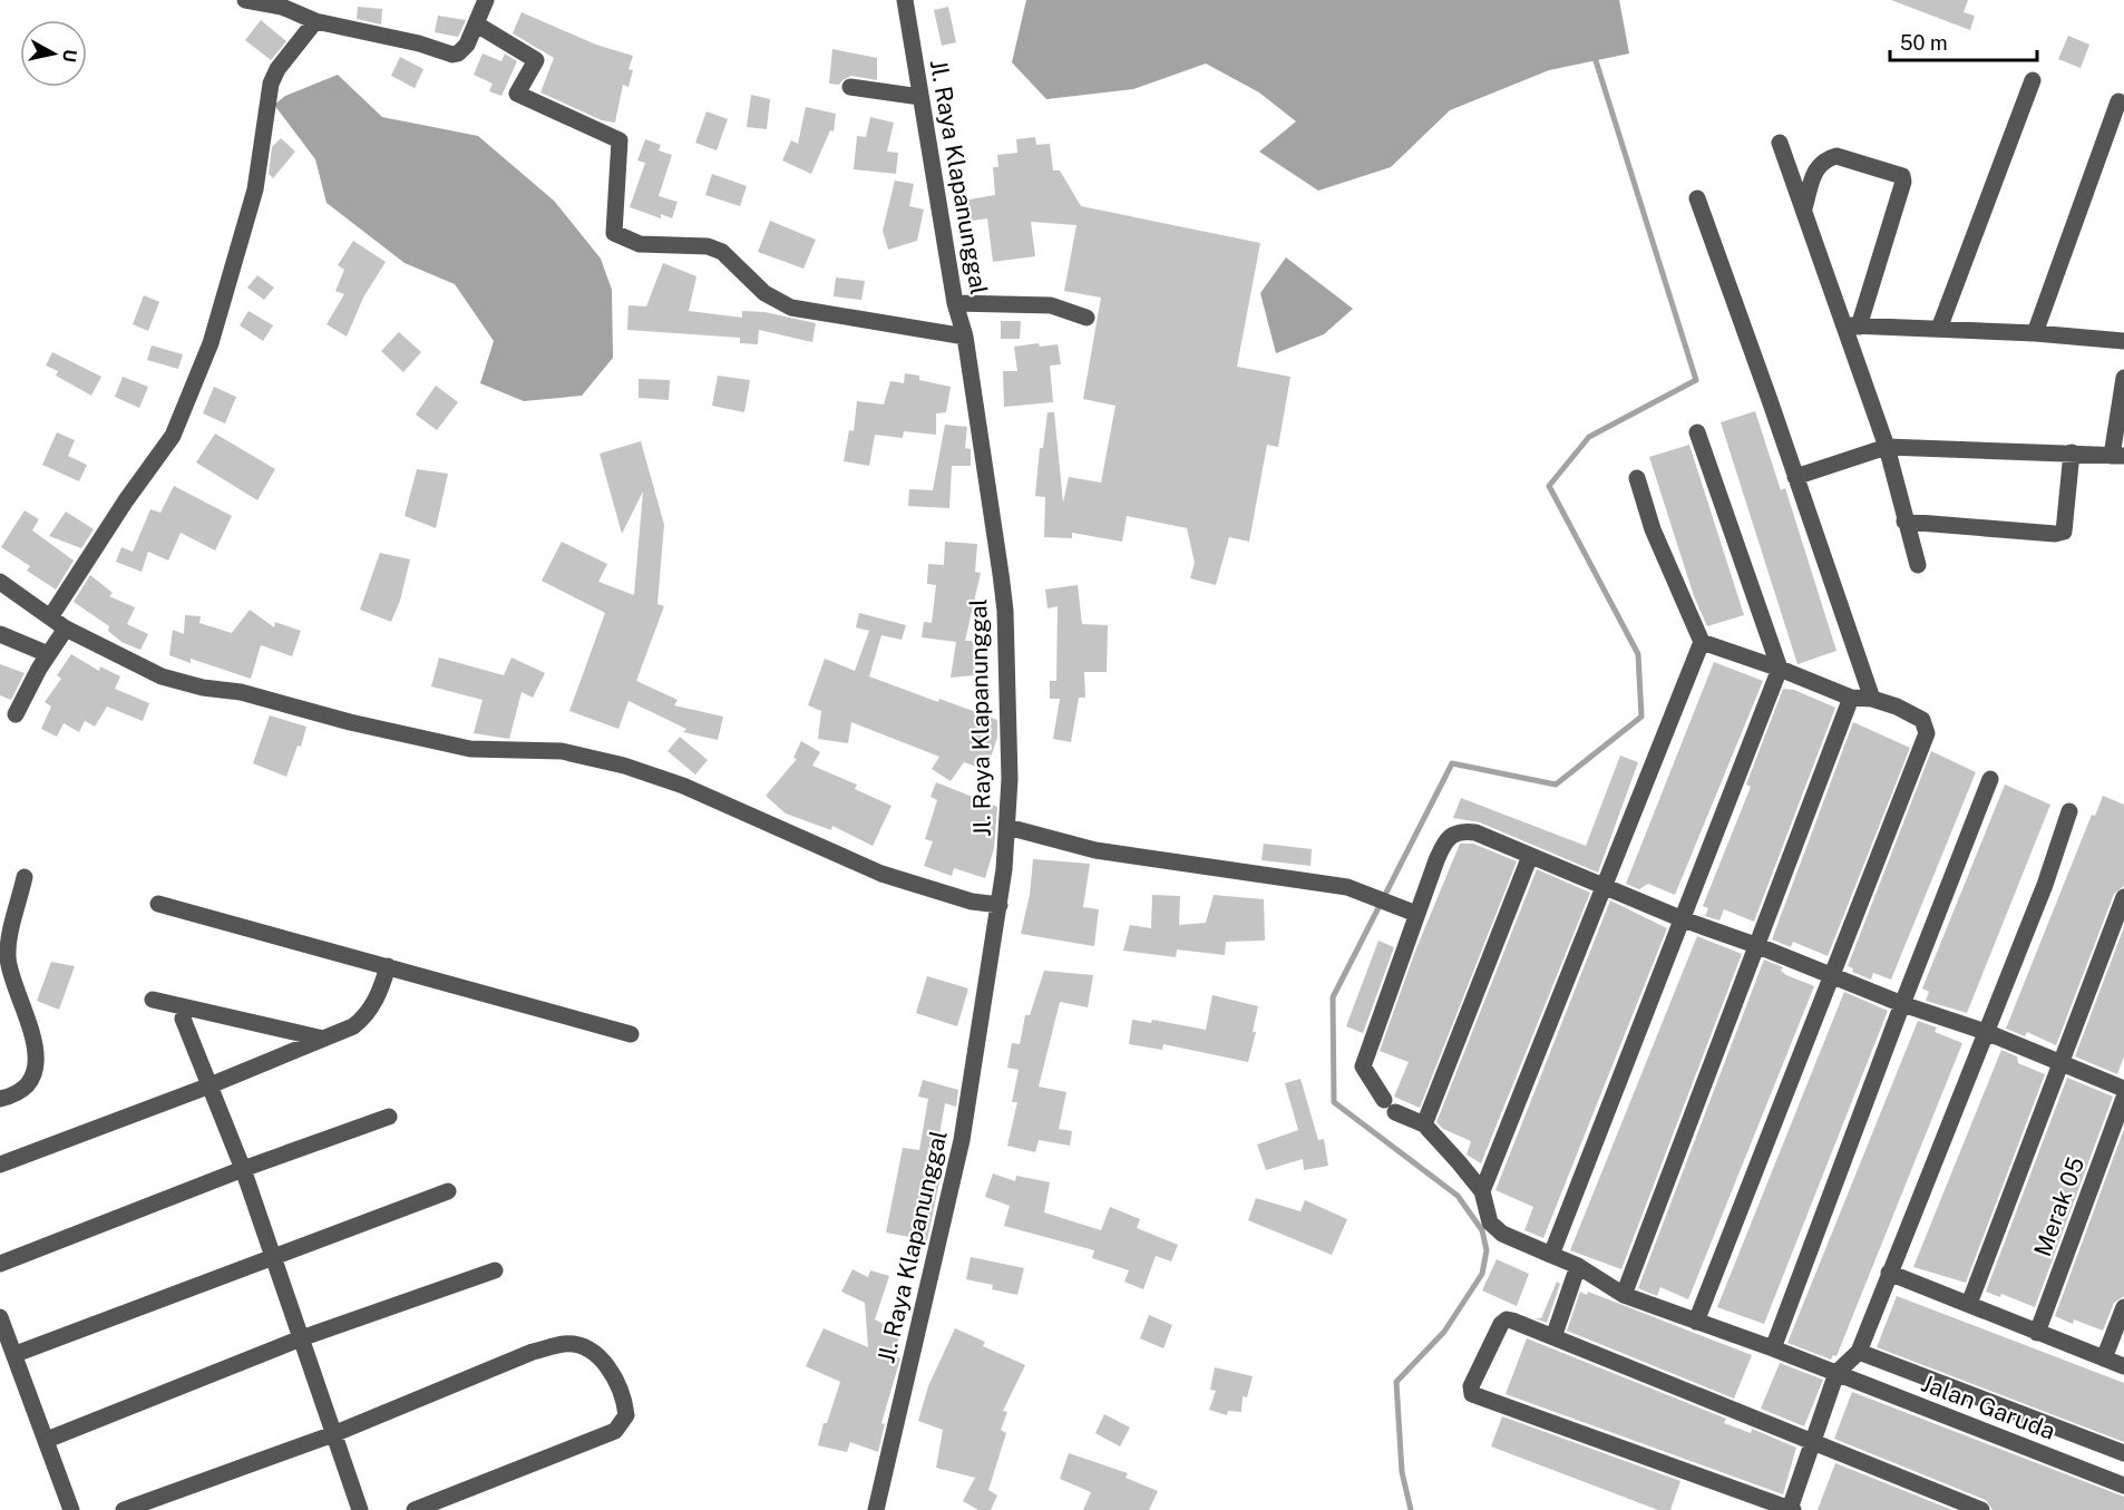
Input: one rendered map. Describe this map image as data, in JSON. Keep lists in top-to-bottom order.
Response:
{
  "streets": {
    "street": ["Jl. Raya Klapanunggal", "Merak 05", "Jalan Garuda"]
  },
  "scale_bar": "50 m",
  "north": "right"
}
